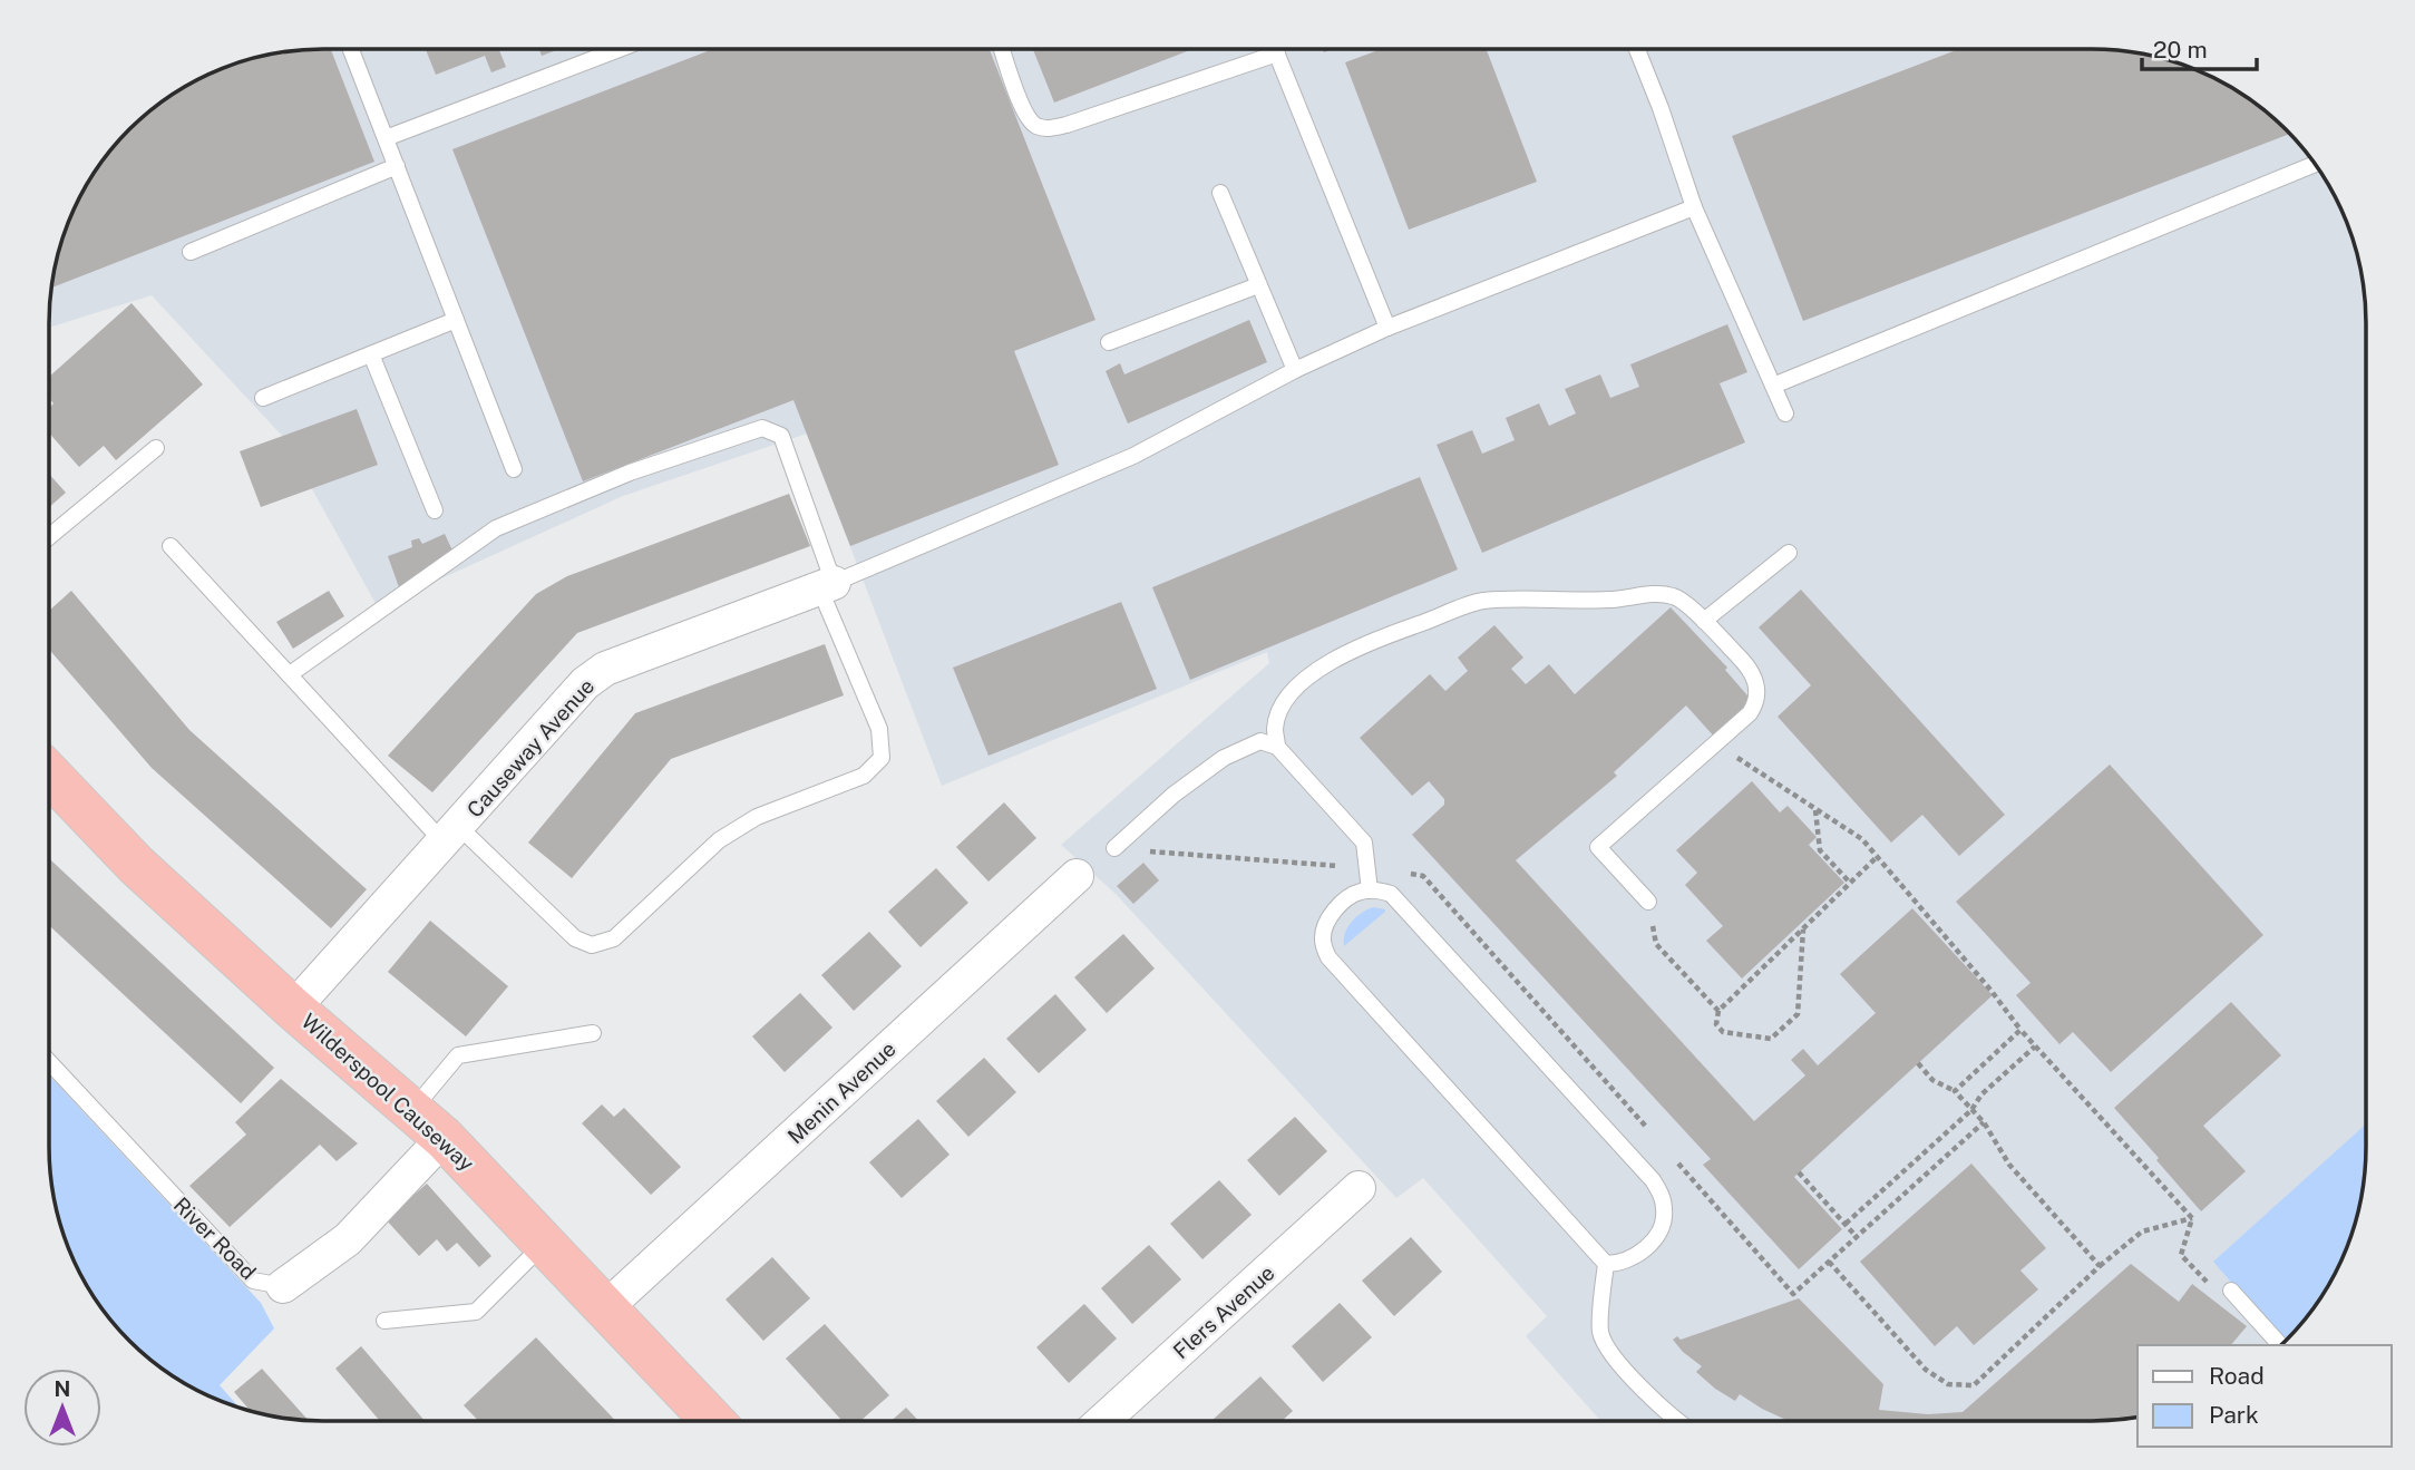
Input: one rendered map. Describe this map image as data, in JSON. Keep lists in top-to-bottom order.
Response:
{
  "streets": {
    "highway": ["Wilderspool Causeway"],
    "street": [
      "Causeway Avenue",
      "Menin Avenue",
      "River Road",
      "Flers Avenue"
    ]
  },
  "crossings": [
    ["Causeway Avenue", "Wilderspool Causeway"],
    ["Wilderspool Causeway", "Menin Avenue"],
    ["Wilderspool Causeway", "River Road"]
  ],
  "legend": ["Road", "Park"],
  "scale_bar": "20 m",
  "north": "top"
}
